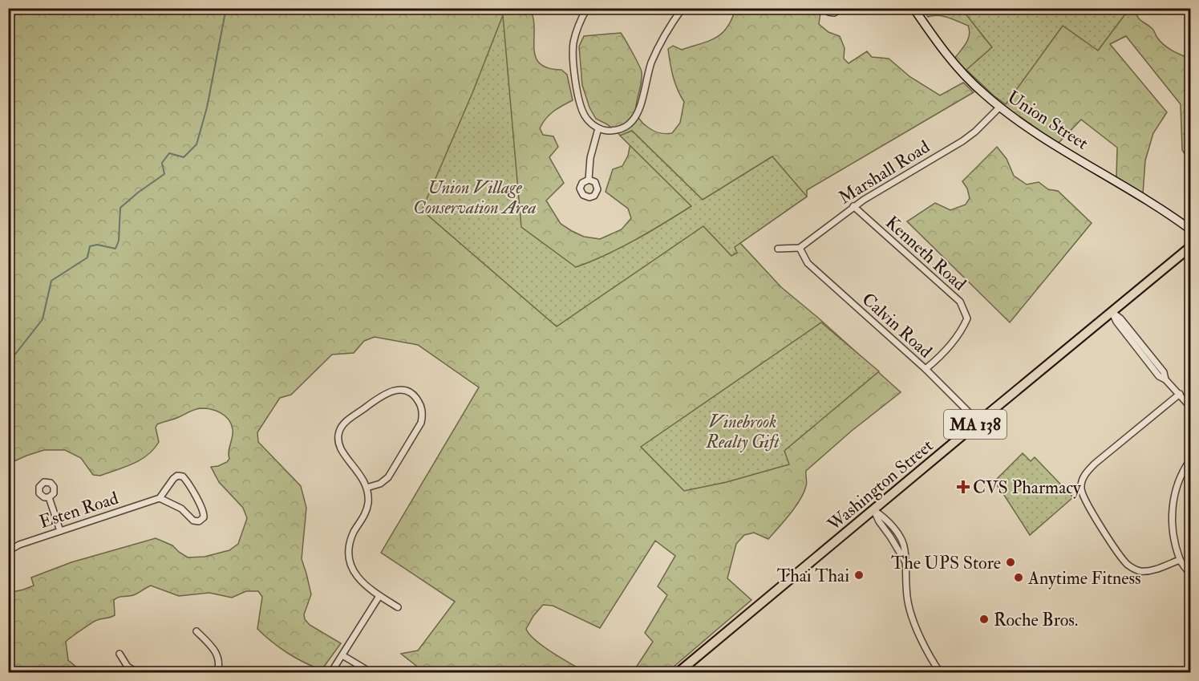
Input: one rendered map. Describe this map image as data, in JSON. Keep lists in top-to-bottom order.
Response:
{
  "streets": {
    "main road": ["Union Street", "MA 138", "Washington Street"],
    "street": [
      "Marshall Road",
      "Kenneth Road",
      "Calvin Road",
      "Esten Road"
    ]
  },
  "crossings": [
    ["Union Street", "Marshall Road"],
    ["Marshall Road", "Kenneth Road"],
    ["Marshall Road", "Calvin Road"],
    ["Kenneth Road", "Calvin Road"],
    ["Calvin Road", "Washington Street"]
  ],
  "parks": ["Union Village Conservation Area", "Vinebrook Realty Gift"],
  "places": {
    "health": ["CVS Pharmacy"],
    "other": [
      "The UPS Store",
      "Thai Thai",
      "Anytime Fitness",
      "Roche Bros."
    ]
  }
}
